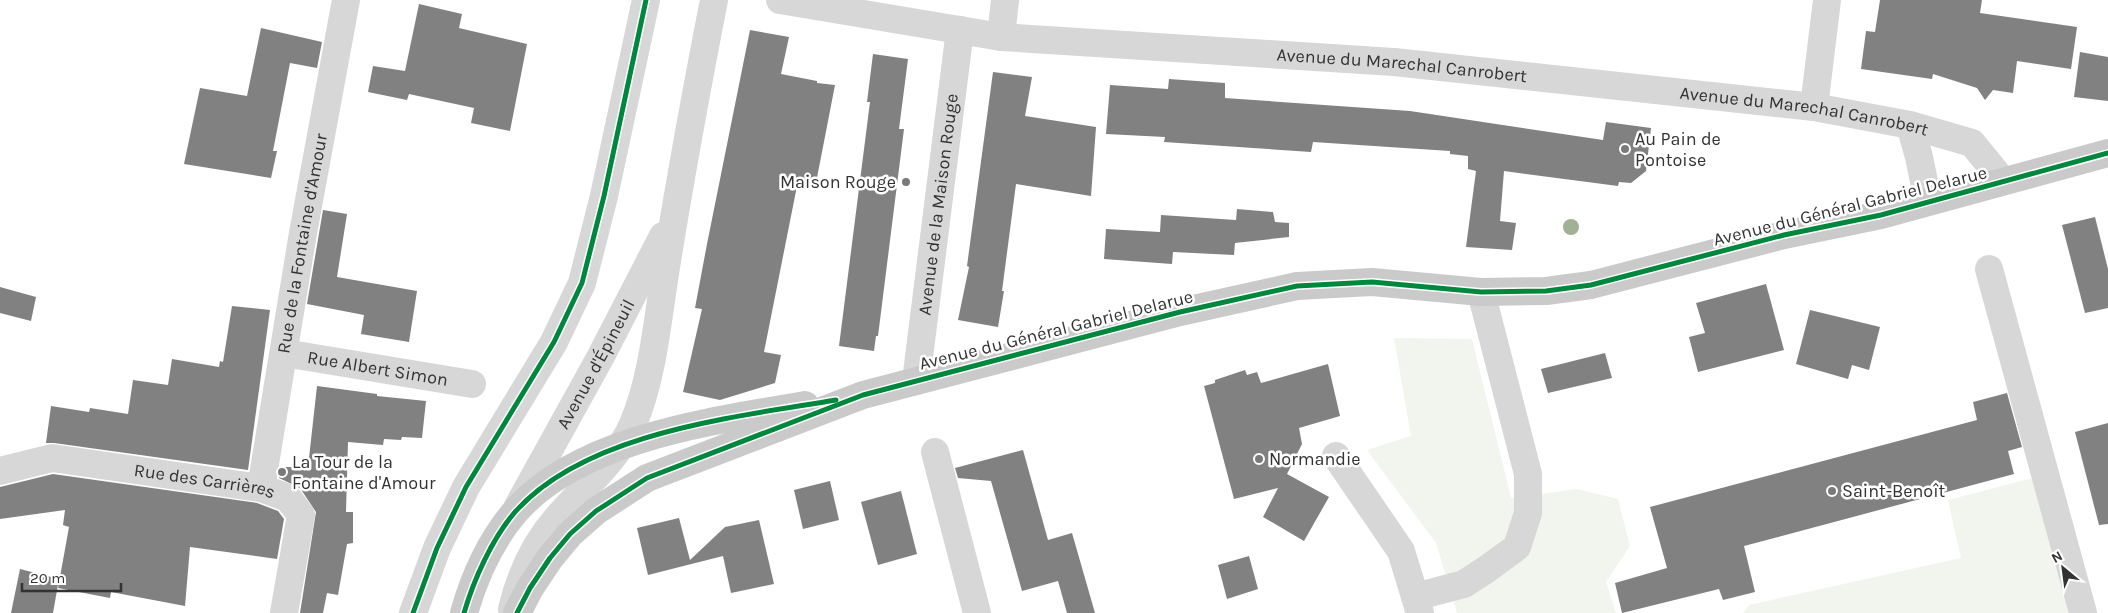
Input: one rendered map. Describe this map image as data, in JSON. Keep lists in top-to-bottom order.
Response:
{
  "streets": {
    "main road": ["Avenue du Général Gabriel Delarue"],
    "street": [
      "Avenue du Marechal Canrobert",
      "Avenue de la Maison Rouge",
      "Rue de la Fontaine d'Amour",
      "Avenue d'Épineuil",
      "Rue Albert Simon",
      "Rue des Carrières"
    ]
  },
  "crossings": [
    ["Avenue du Marechal Canrobert", "Avenue de la Maison Rouge"],
    ["Avenue du Marechal Canrobert", "Avenue du Général Gabriel Delarue"],
    ["Avenue de la Maison Rouge", "Avenue du Général Gabriel Delarue"],
    ["Rue de la Fontaine d'Amour", "Rue Albert Simon"],
    ["Rue de la Fontaine d'Amour", "Rue des Carrières"]
  ],
  "places": [
    "Au Pain de Pontoise",
    "Maison Rouge",
    "Normandie",
    "La Tour de la Fontaine d'Amour",
    "Saint-Benoît"
  ],
  "scale_bar": "20 m",
  "north": "top left"
}
